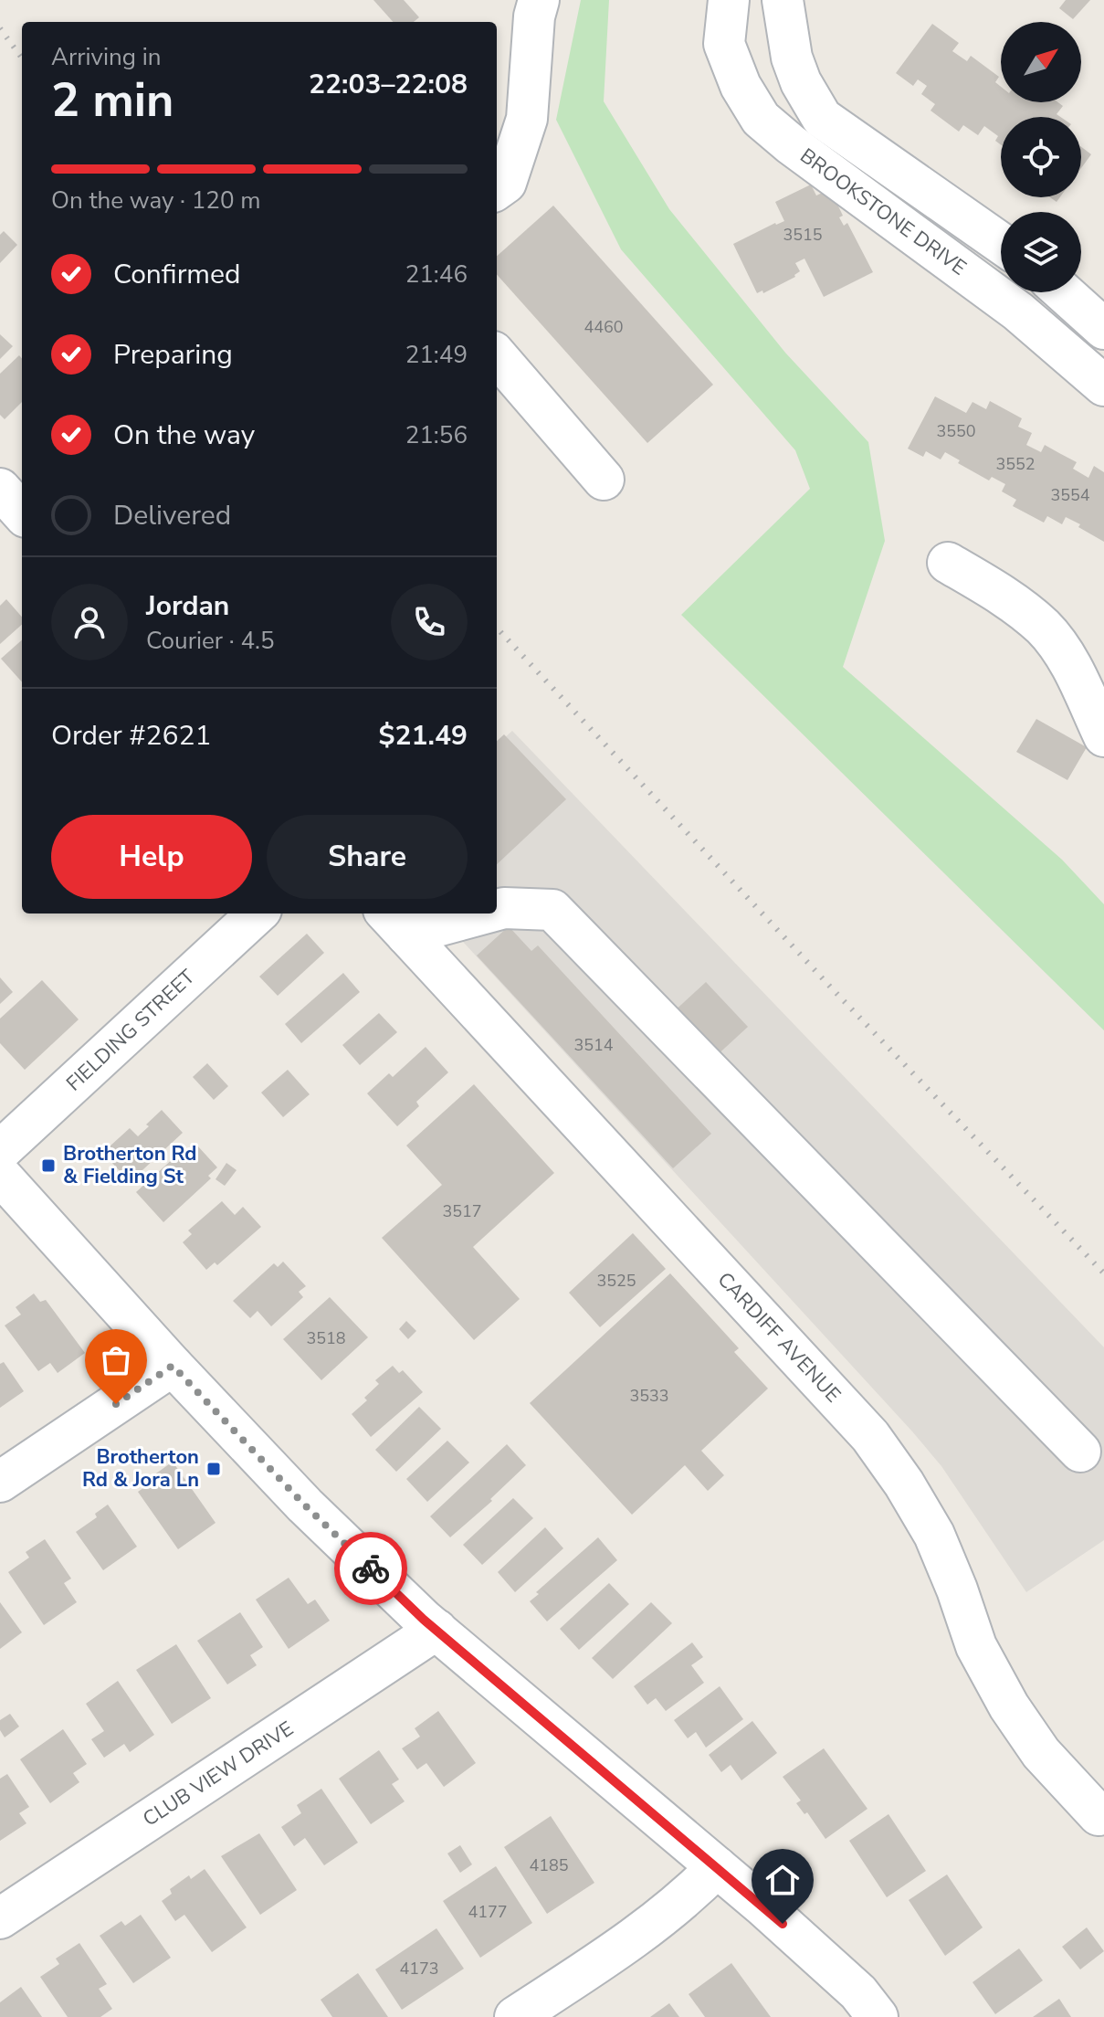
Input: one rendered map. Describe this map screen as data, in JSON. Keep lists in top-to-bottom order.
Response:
{
  "streets": {
    "street": [
      "BROOKSTONE DRIVE",
      "FIELDING STREET",
      "CARDIFF AVENUE",
      "CLUB VIEW DRIVE"
    ]
  },
  "places": {
    "transit": ["Brotherton Rd & Fielding St", "Brotherton Rd & Jora Ln"]
  },
  "house_numbers": [
    "3515",
    "4460",
    "3550",
    "3552",
    "3554",
    "3514",
    "3517",
    "3525",
    "3518",
    "3533",
    "4185",
    "4177",
    "4173"
  ],
  "north": "top right",
  "page": {
    "heading": ["2 min", "Arriving in", "22:03–22:08"],
    "panel": [
      "Jordan",
      "Courier · 4.5",
      "Order #2621",
      "$21.49"
    ],
    "bar": "On the way · 120 m",
    "list": [
      ["Confirmed", "21:46"],
      ["Preparing", "21:49"],
      ["On the way", "21:56"],
      "Delivered"
    ],
    "buttons": ["Help", "Share"]
  }
}
